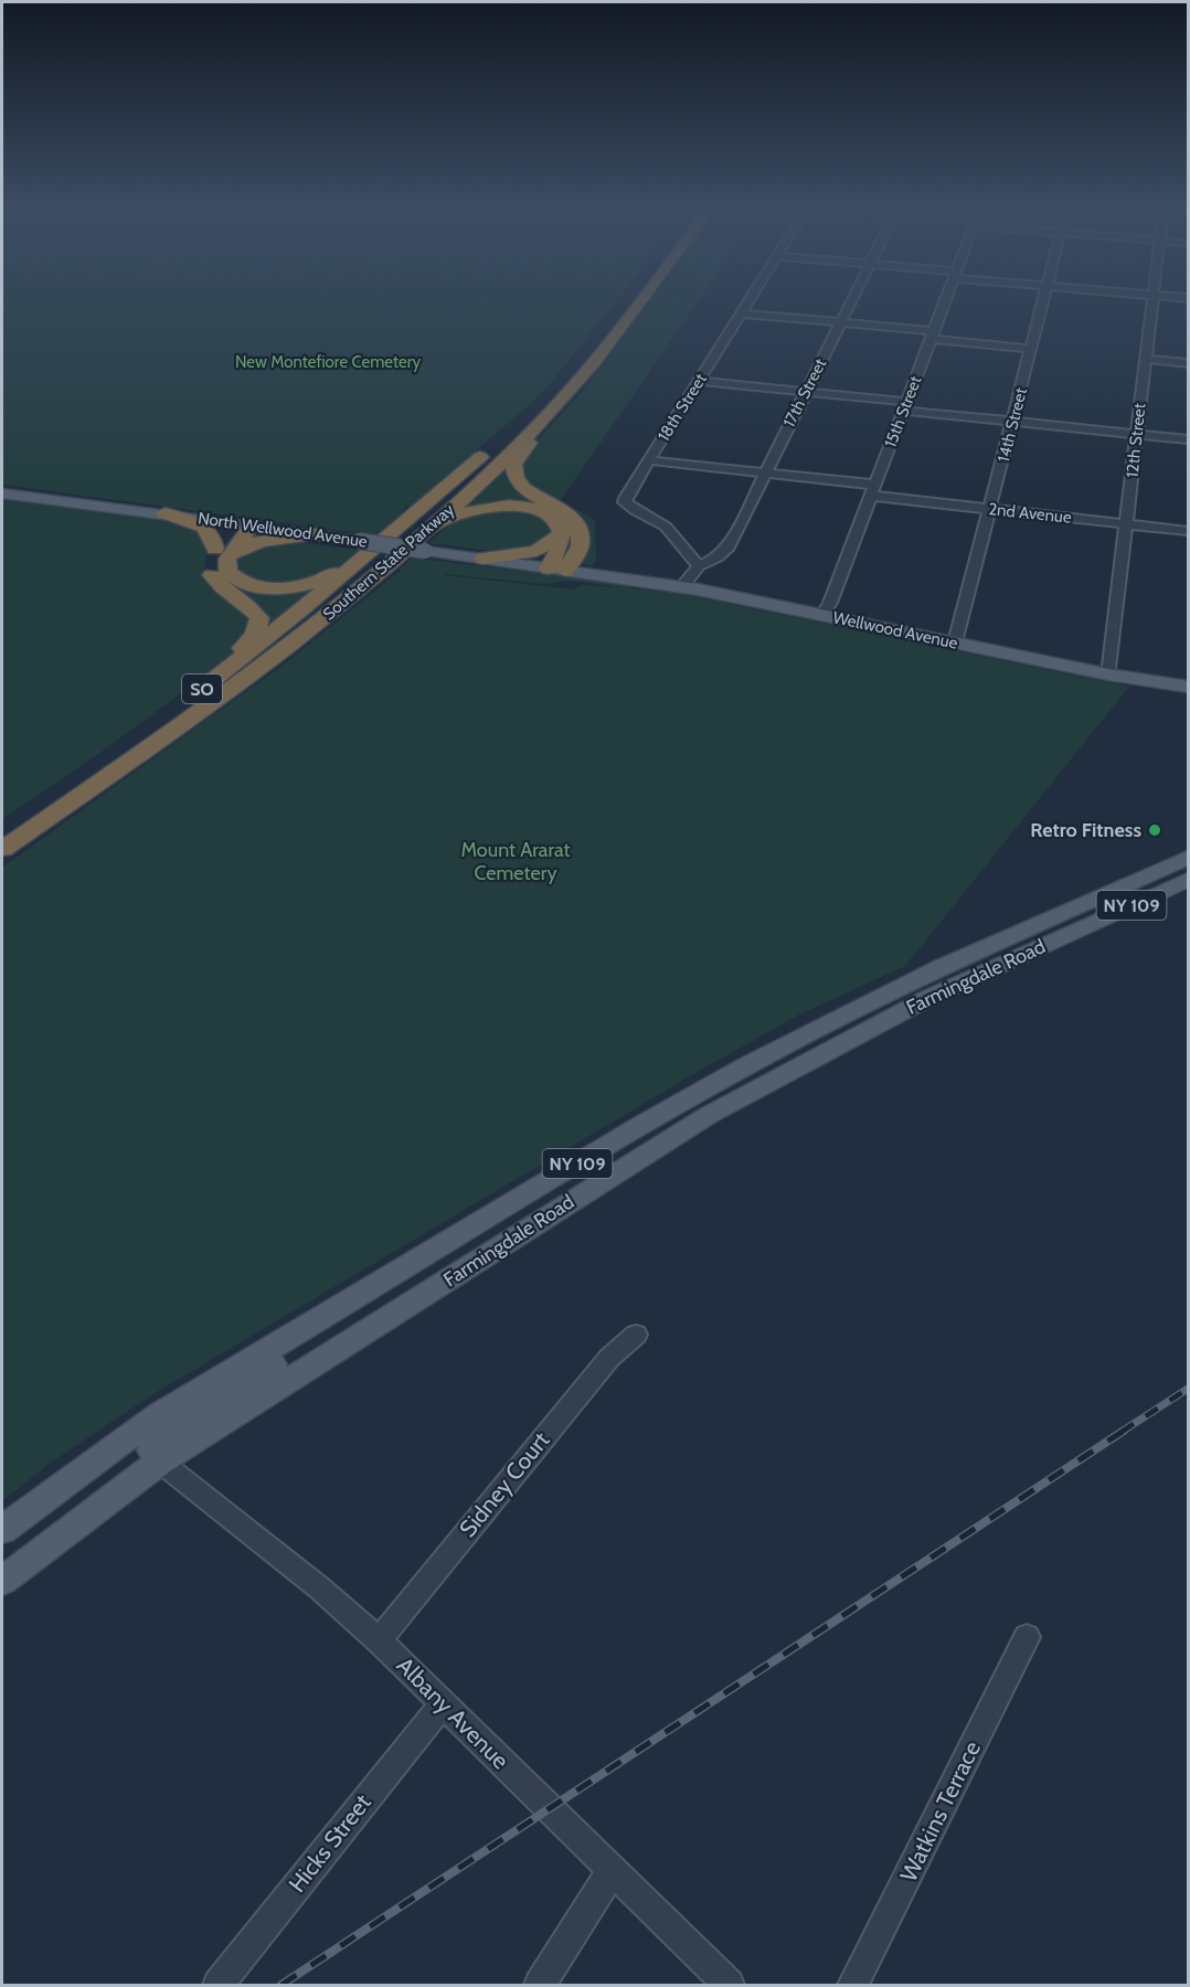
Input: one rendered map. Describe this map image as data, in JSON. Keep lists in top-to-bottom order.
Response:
{
  "streets": {
    "highway": ["Southern State Parkway", "SO"],
    "main road": [
      "North Wellwood Avenue",
      "Wellwood Avenue",
      "NY 109",
      "Farmingdale Road"
    ],
    "street": [
      "17th Street",
      "18th Street",
      "15th Street",
      "14th Street",
      "12th Street",
      "2nd Avenue",
      "Sidney Court",
      "Albany Avenue",
      "Watkins Terrace",
      "Hicks Street"
    ]
  },
  "crossings": [
    ["17th Street", "18th Street"],
    ["17th Street", "2nd Avenue"],
    ["18th Street", "2nd Avenue"],
    ["15th Street", "2nd Avenue"],
    ["15th Street", "Wellwood Avenue"],
    ["14th Street", "2nd Avenue"],
    ["14th Street", "Wellwood Avenue"],
    ["12th Street", "2nd Avenue"],
    ["12th Street", "Wellwood Avenue"],
    ["North Wellwood Avenue", "Southern State Parkway"],
    ["North Wellwood Avenue", "Wellwood Avenue"],
    ["Farmingdale Road", "Albany Avenue"],
    ["Sidney Court", "Albany Avenue"],
    ["Albany Avenue", "Hicks Street"]
  ],
  "parks": ["New Montefiore Cemetery", "Mount Ararat Cemetery"],
  "places": ["Retro Fitness"]
}
